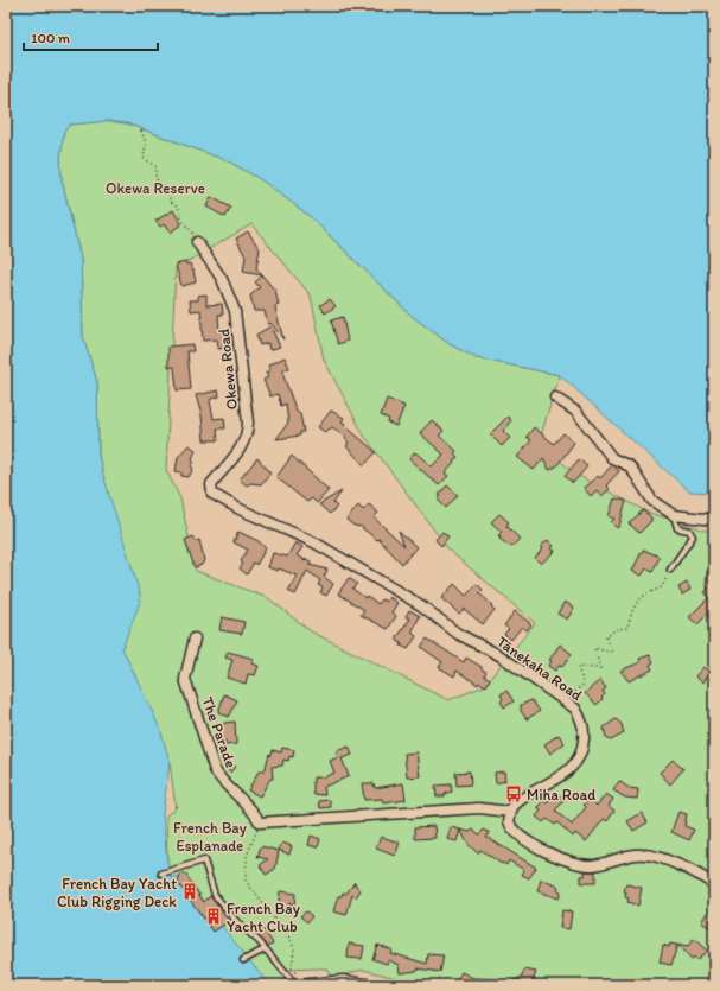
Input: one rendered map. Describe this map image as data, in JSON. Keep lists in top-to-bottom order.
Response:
{
  "streets": {
    "street": ["Okewa Road", "Tānekaha Road", "The Parade"]
  },
  "crossings": [
    ["Okewa Road", "Tānekaha Road"]
  ],
  "parks": ["Okewa Reserve", "French Bay Esplanade"],
  "places": {
    "bus stop": ["Miha Road"],
    "building": ["French Bay Yacht Club Rigging Deck", "French Bay Yacht Club"]
  },
  "scale_bar": "100 m"
}
